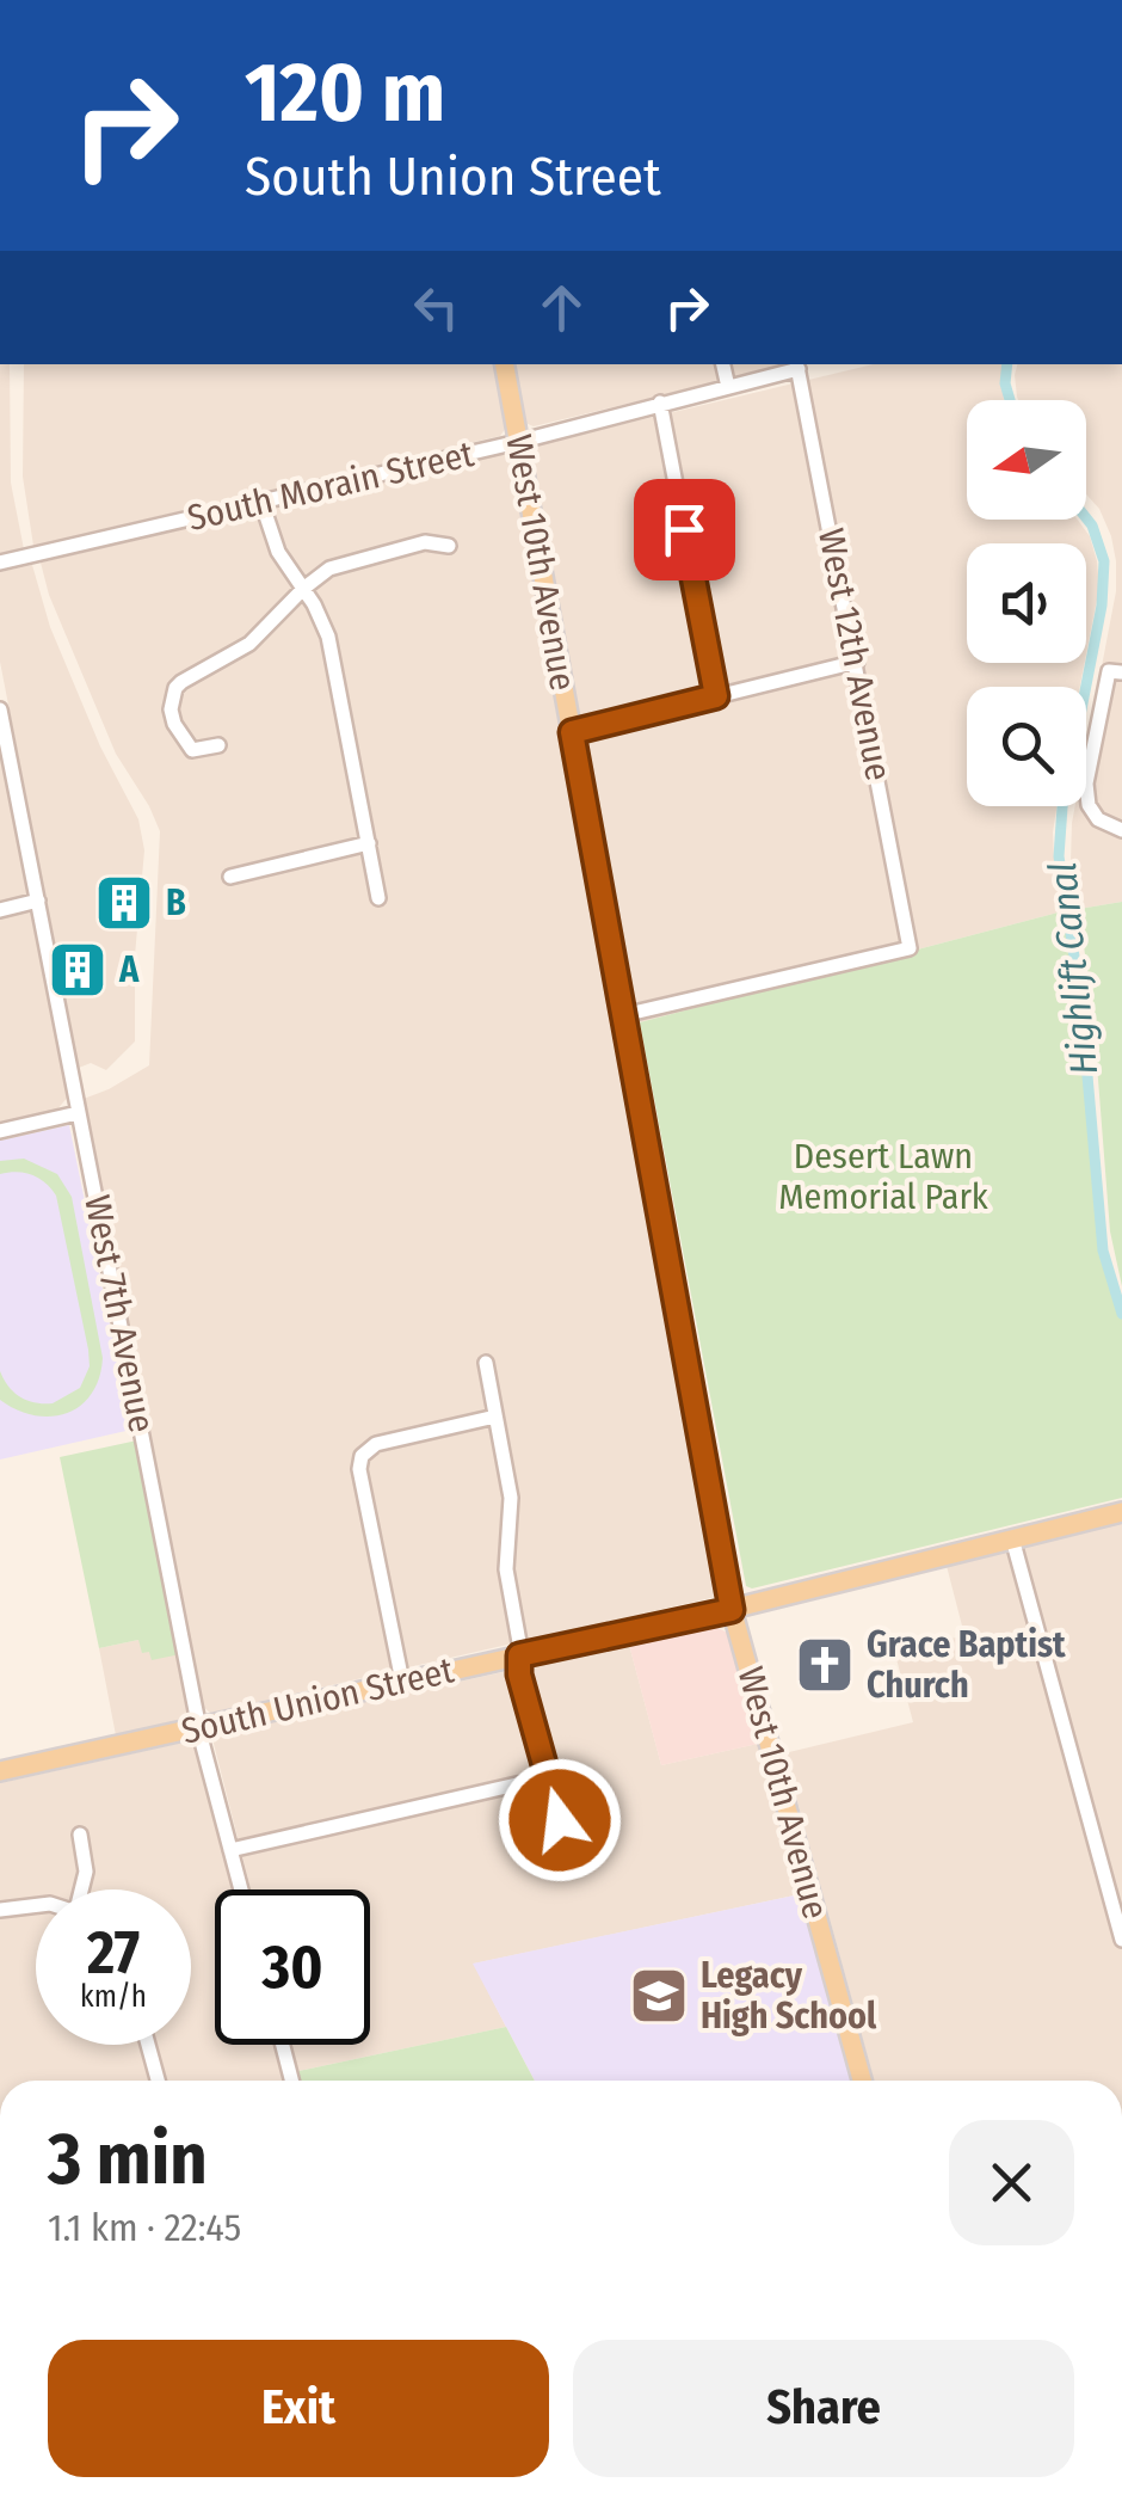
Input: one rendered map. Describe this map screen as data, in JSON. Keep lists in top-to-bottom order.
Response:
{
  "streets": {
    "main road": ["West 10th Avenue", "South Union Street"],
    "street": ["South Morain Street", "West 12th Avenue", "West 7th Avenue"]
  },
  "crossings": [
    ["South Morain Street", "West 10th Avenue"],
    ["South Morain Street", "West 12th Avenue"],
    ["West 10th Avenue", "West 12th Avenue"],
    ["West 10th Avenue", "South Union Street"],
    ["West 7th Avenue", "South Union Street"]
  ],
  "water": ["Highlift Canal"],
  "parks": ["Desert Lawn Memorial Park"],
  "places": {
    "building": ["B", "A"],
    "church": ["Grace Baptist Church"],
    "school or university": ["Legacy High School"]
  },
  "north": "left",
  "page": {
    "turn": ["120 m", "South Union Street"],
    "speed": "27 km/h",
    "limit": "30",
    "heading": ["3 min", "1.1 km · 22:45"],
    "buttons": ["Exit", "Share"]
  }
}
